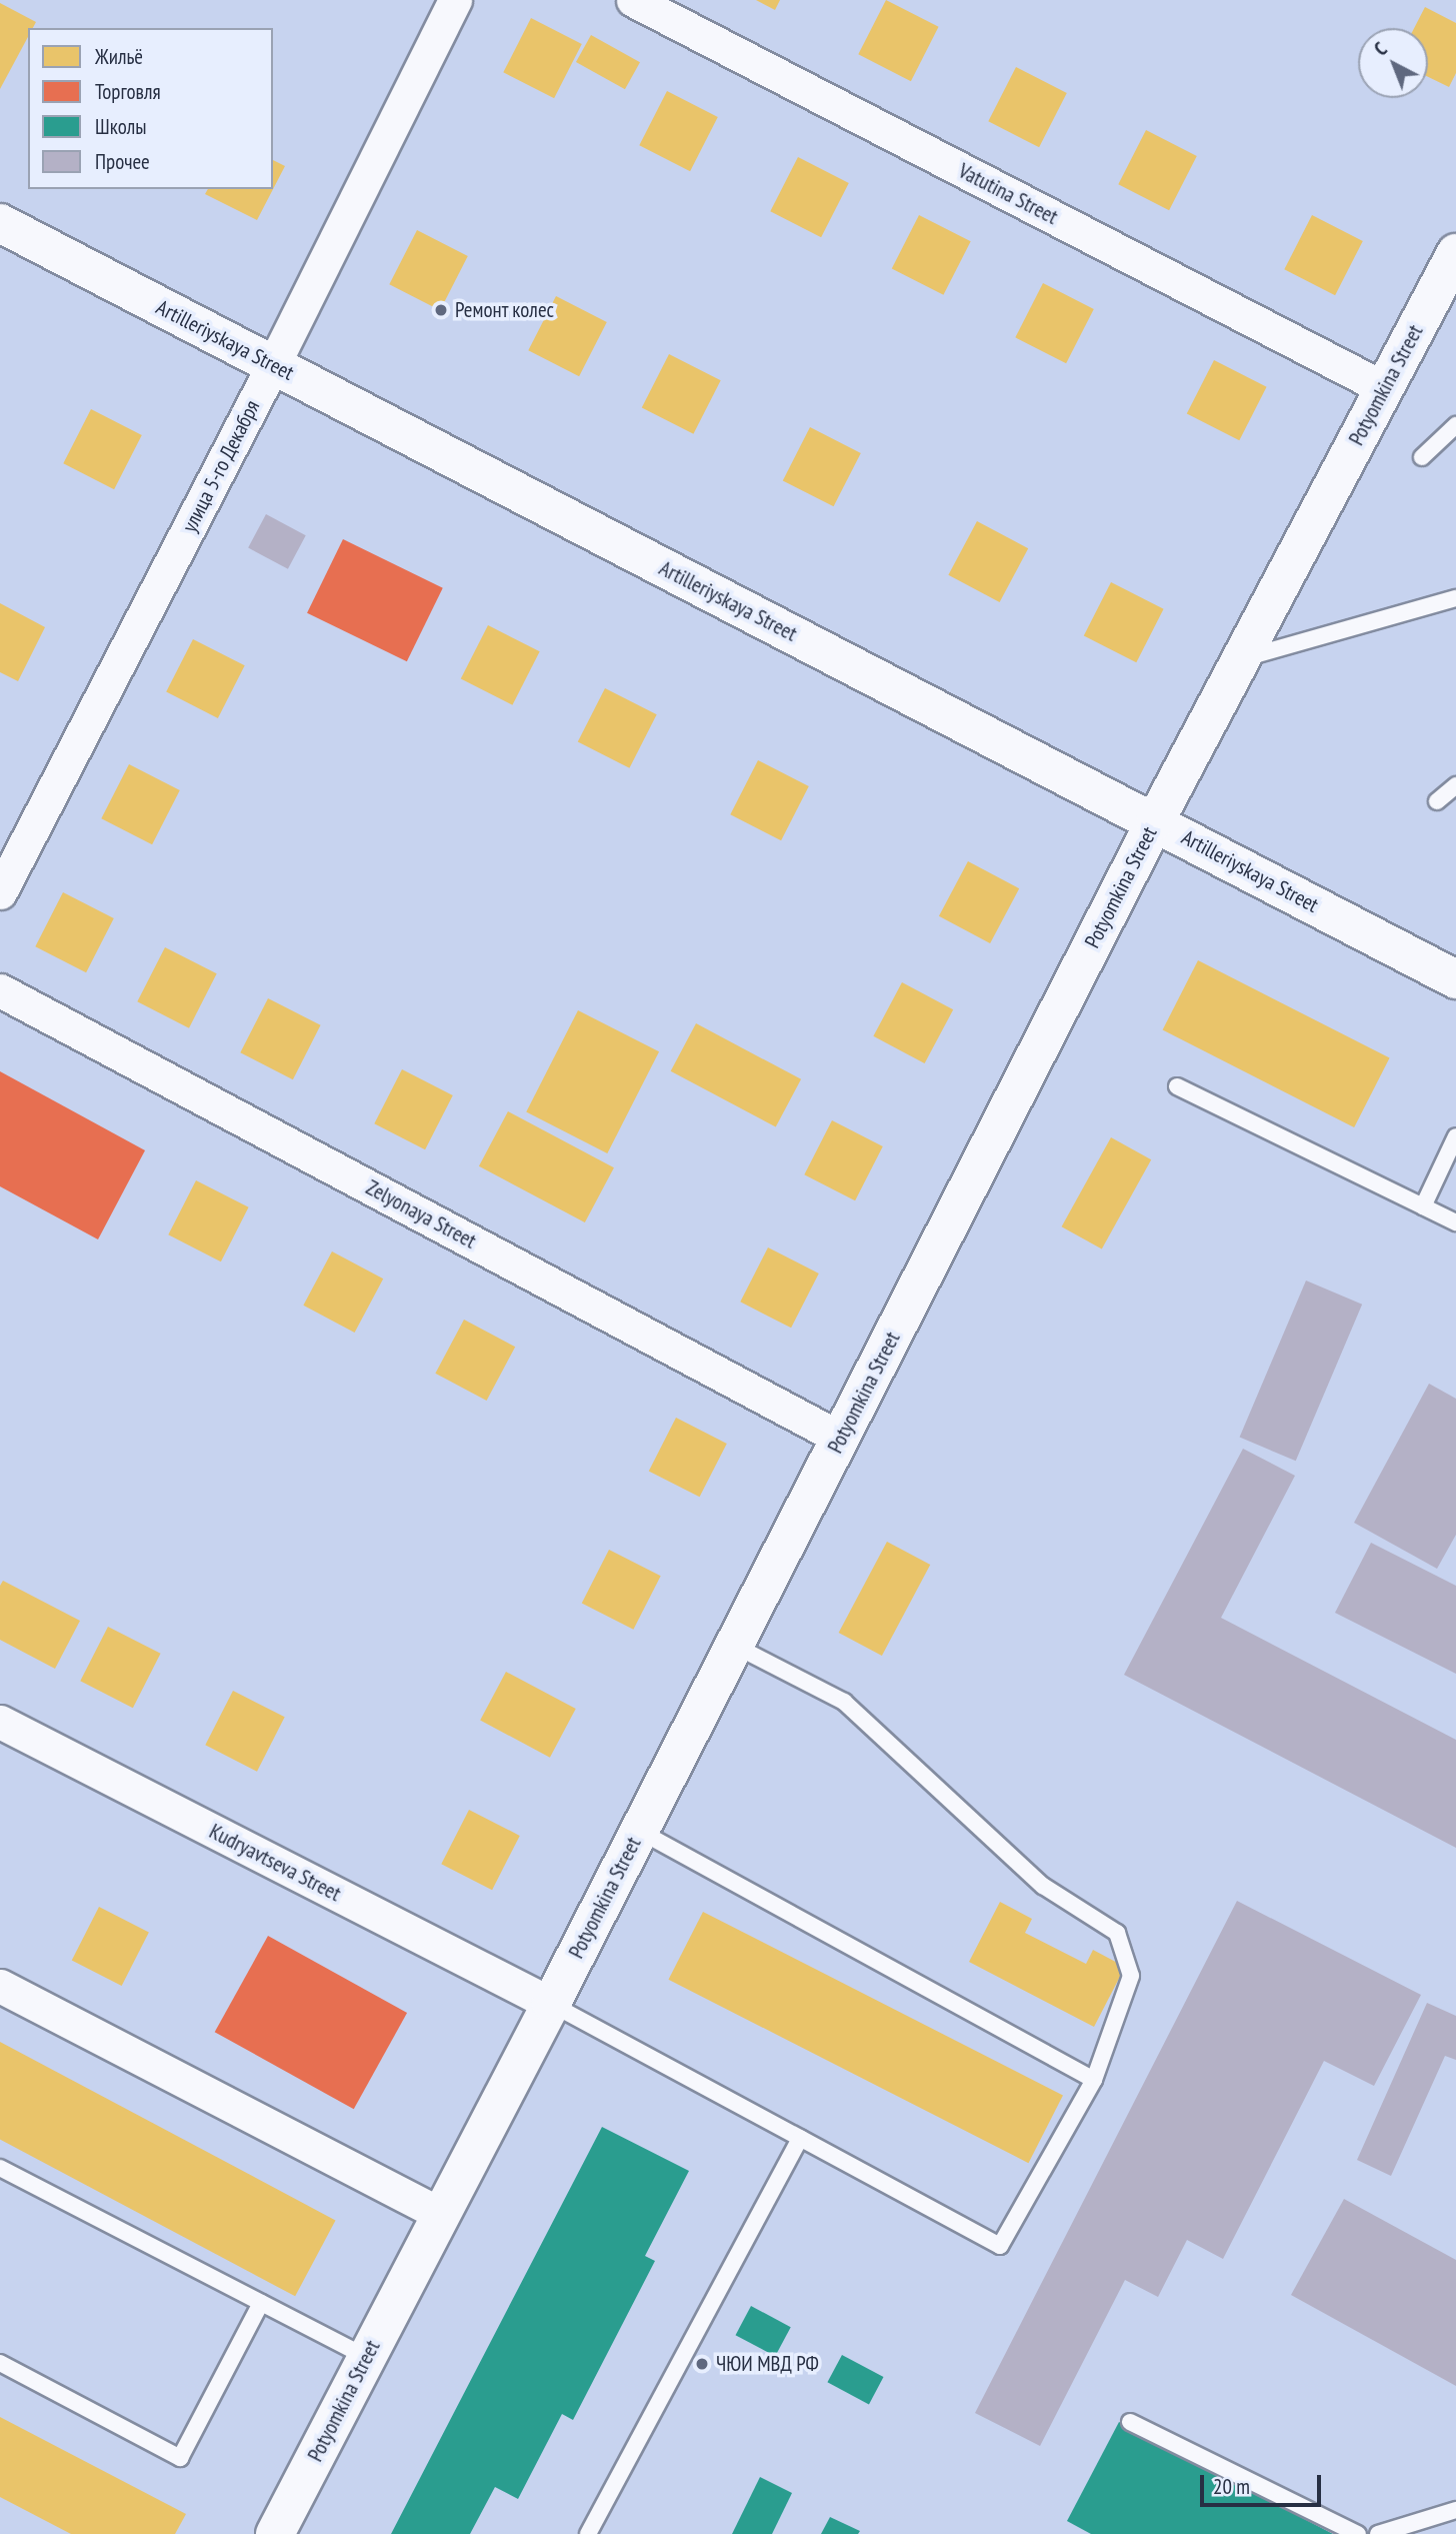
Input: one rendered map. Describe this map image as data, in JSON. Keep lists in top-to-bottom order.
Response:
{
  "streets": {
    "street": [
      "Vatutina Street",
      "Artilleriyskaya Street",
      "Potyomkina Street",
      "улица 5-го Декабря",
      "Zelyonaya Street",
      "Kudryavtseva Street"
    ]
  },
  "crossings": [
    ["Vatutina Street", "Potyomkina Street"],
    ["Artilleriyskaya Street", "Potyomkina Street"],
    ["Artilleriyskaya Street", "улица 5-го Декабря"],
    ["Potyomkina Street", "Zelyonaya Street"],
    ["Potyomkina Street", "Kudryavtseva Street"]
  ],
  "places": ["Ремонт колес", "ЧЮИ МВД РФ"],
  "legend": [
    "Жильё",
    "Торговля",
    "Школы",
    "Прочее"
  ],
  "scale_bar": "20 m",
  "north": "top left"
}
